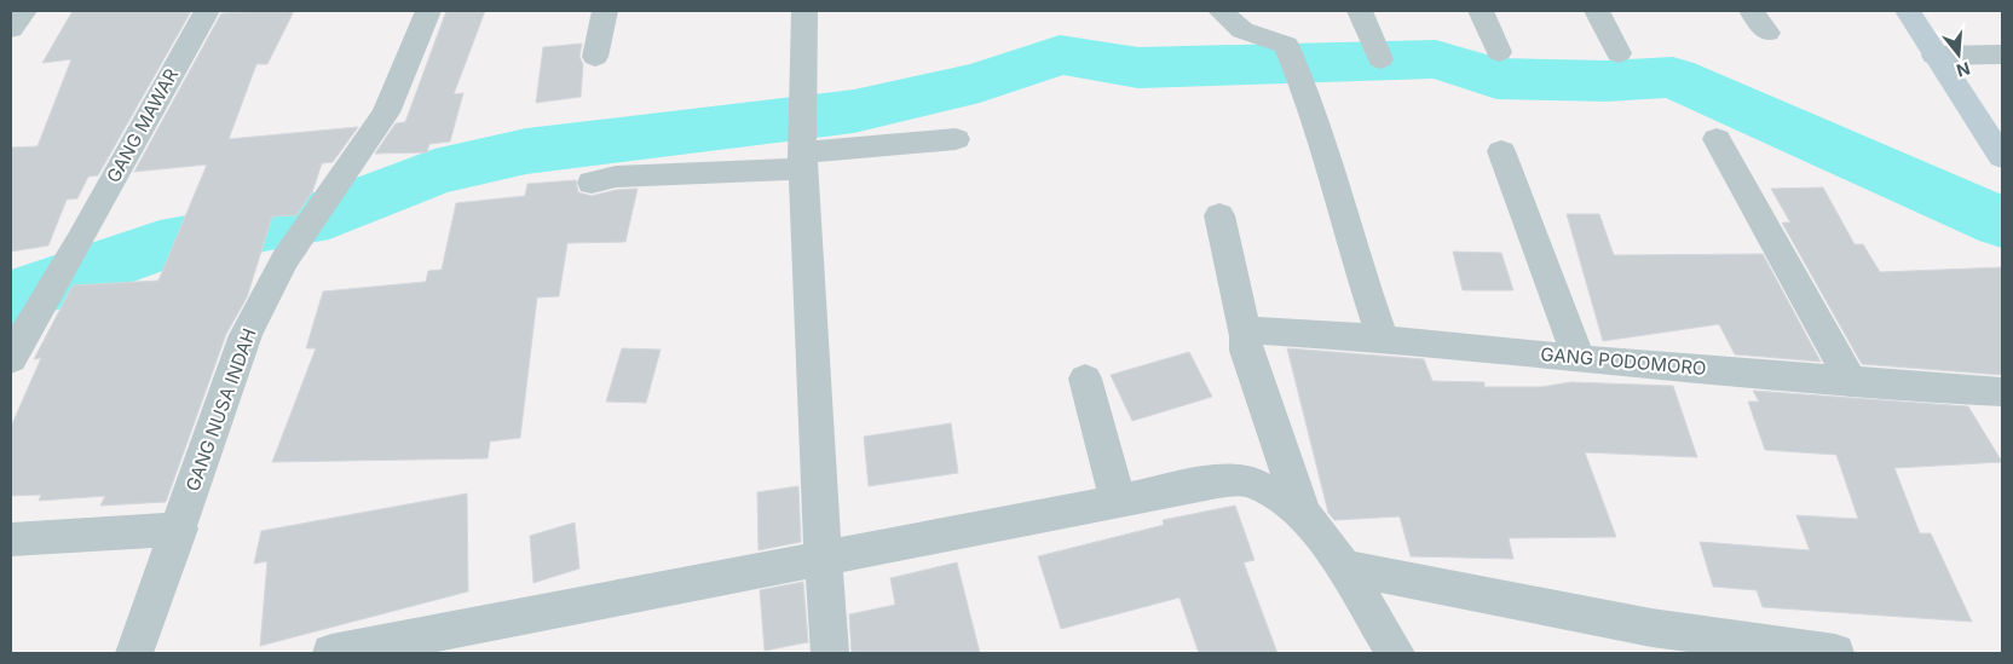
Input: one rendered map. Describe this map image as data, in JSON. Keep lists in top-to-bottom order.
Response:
{
  "streets": {
    "street": ["GANG MAWAR", "GANG PODOMORO", "GANG NUSA INDAH"]
  },
  "north": "bottom"
}
